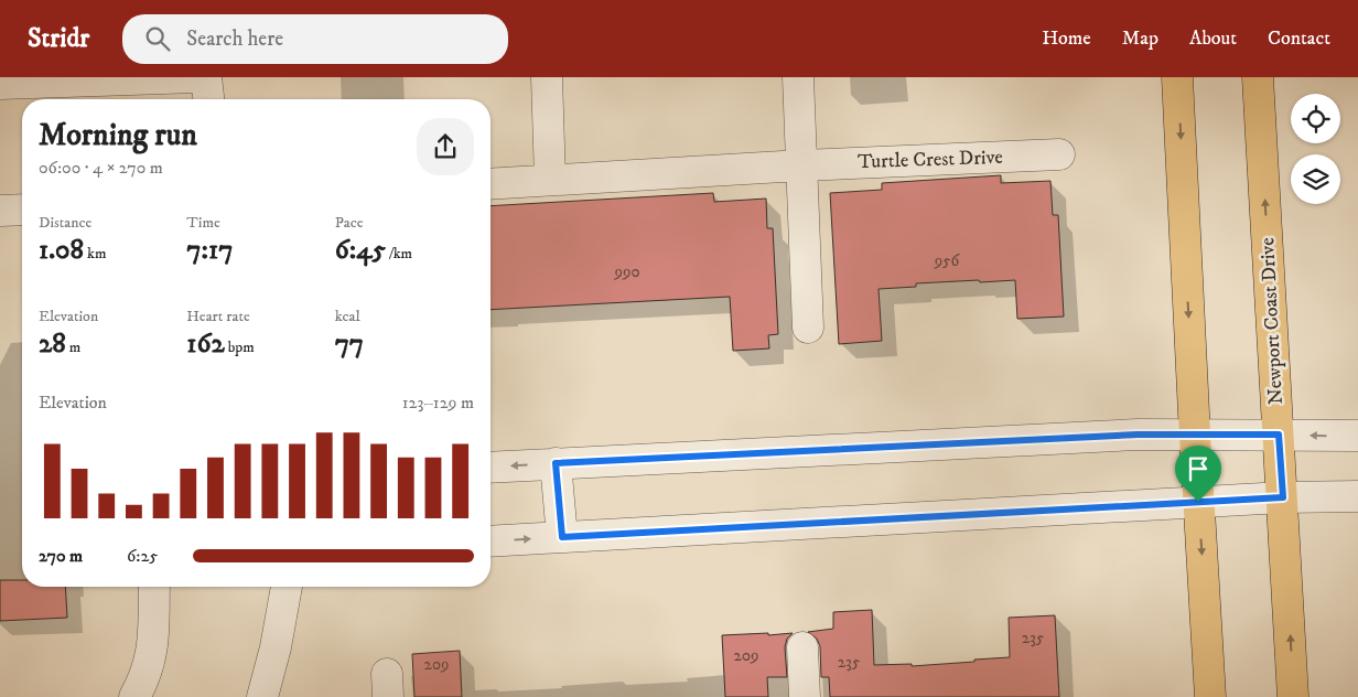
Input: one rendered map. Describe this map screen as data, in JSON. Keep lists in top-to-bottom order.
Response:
{
  "streets": {
    "main road": ["Newport Coast Drive"],
    "street": ["Turtle Crest Drive"]
  },
  "house_numbers": [
    "956",
    "990",
    "235",
    "209",
    "235",
    "209"
  ],
  "page": {
    "header": "Stridr",
    "search": "Search here",
    "nav": [
      "Home",
      "Map",
      "About",
      "Contact"
    ],
    "heading": ["Morning run", "06:00 · 4 × 270 m"],
    "stats": [
      ["Distance", "1.08 km"],
      ["Time", "7:17"],
      ["Pace", "6:45 /km"],
      ["Elevation", "28 m"],
      ["Heart rate", "162 bpm"],
      ["kcal", "77"]
    ],
    "chart": ["Elevation", "123–129 m"],
    "list": [
      {
        "name": "270 m",
        "note": "6:25"
      }
    ]
  }
}
